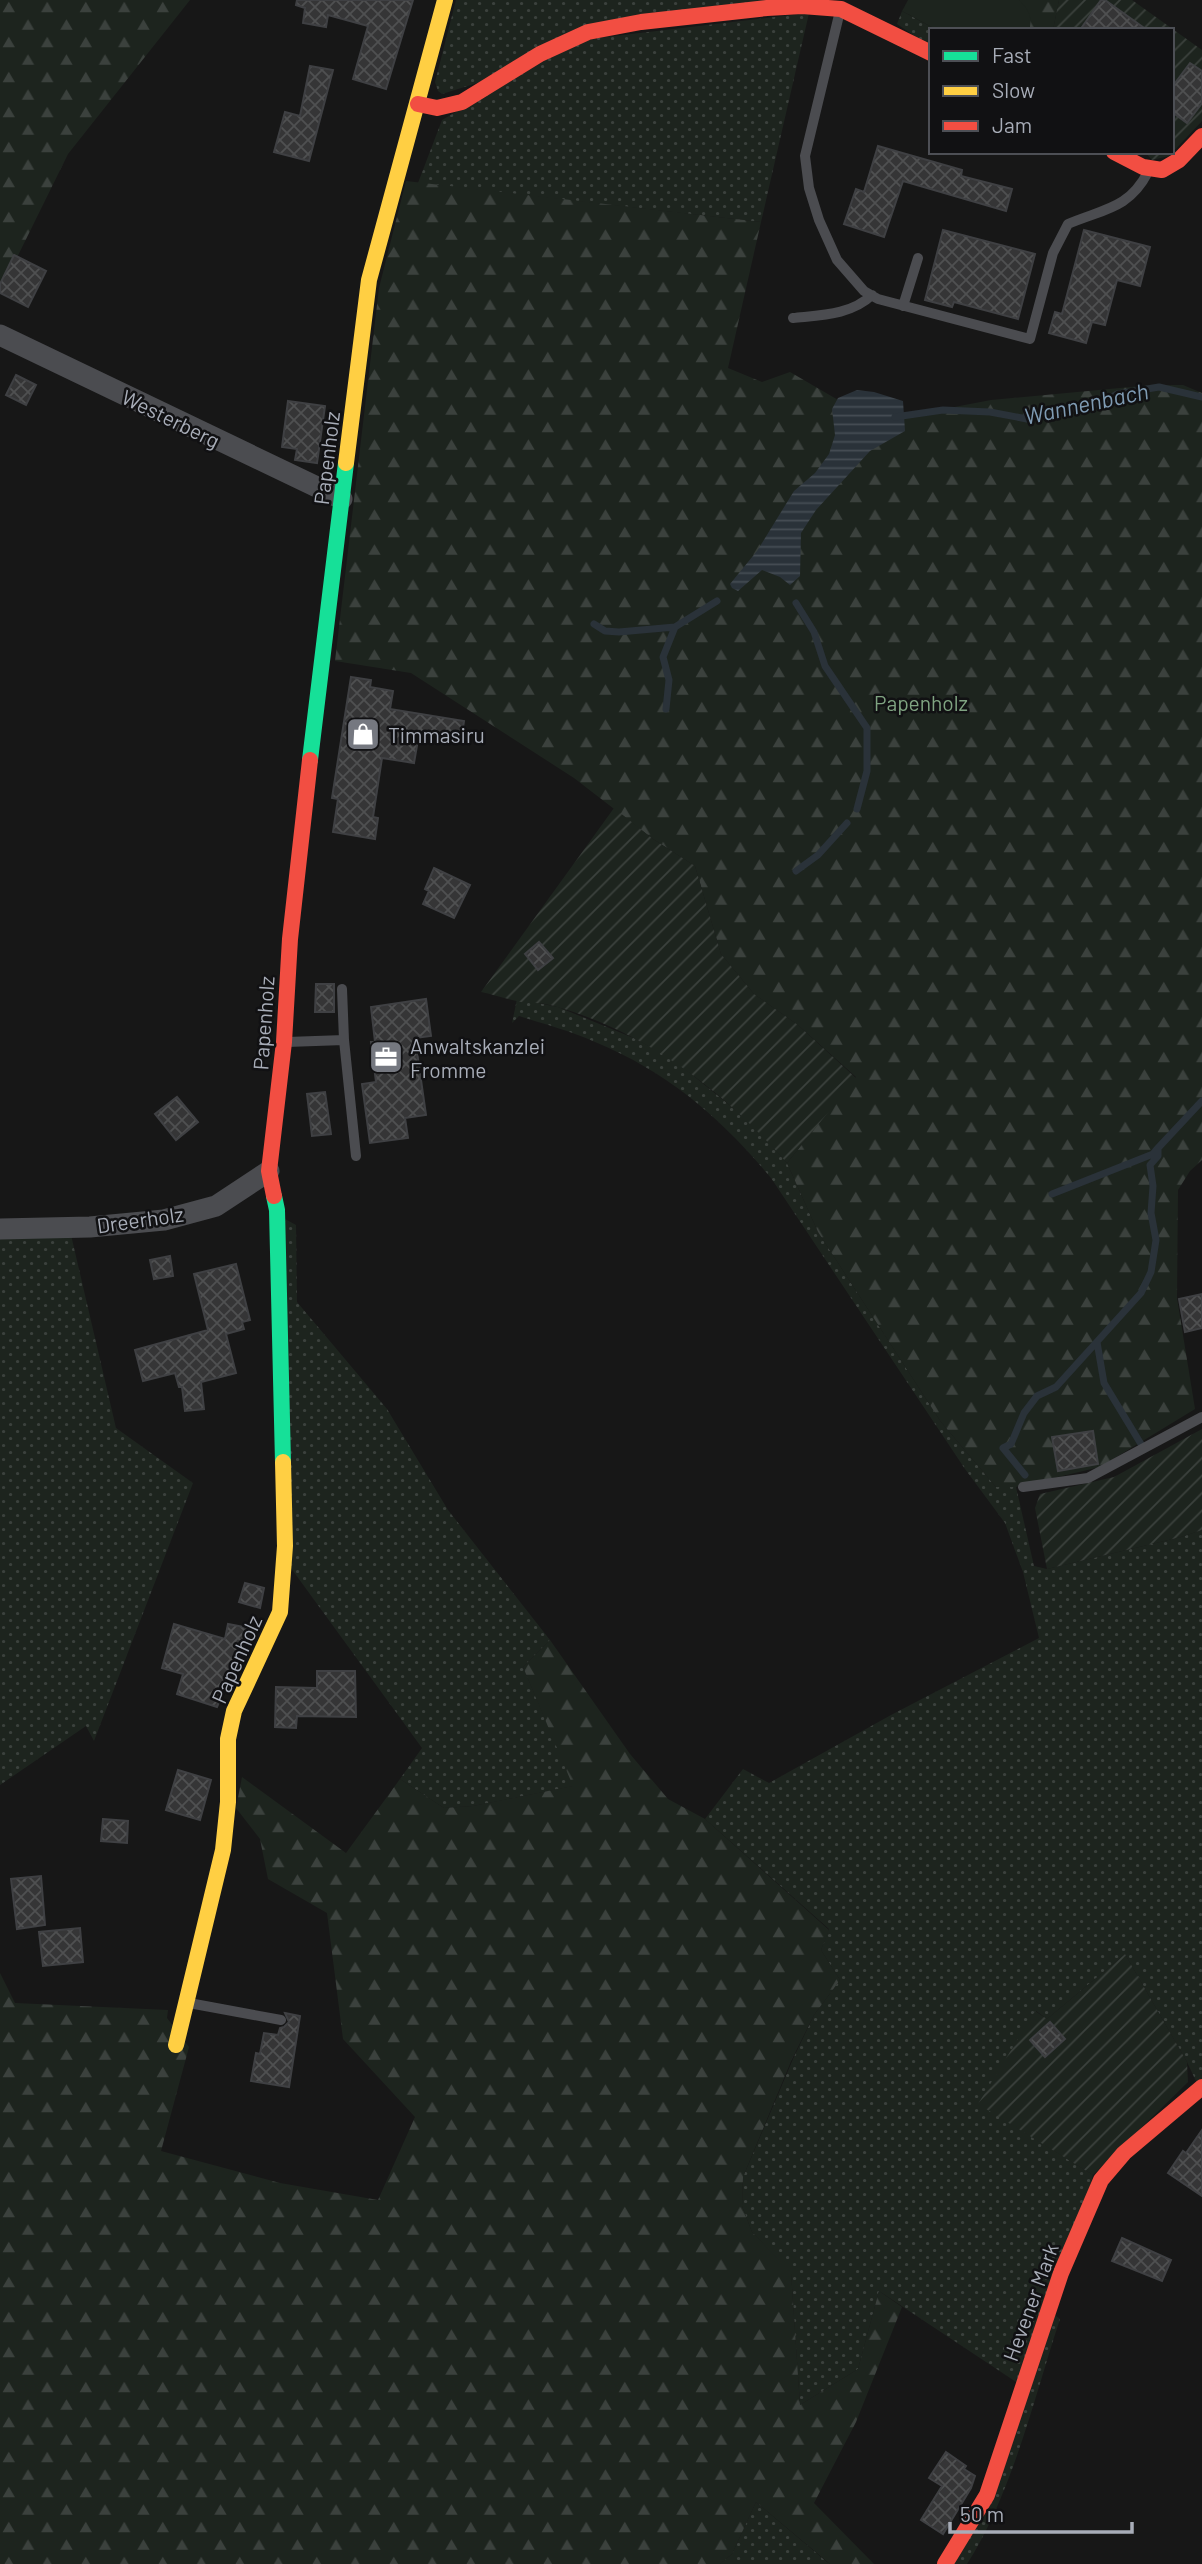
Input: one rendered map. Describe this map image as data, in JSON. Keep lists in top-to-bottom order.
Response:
{
  "streets": {
    "street": [
      "Westerberg",
      "Papenholz",
      "Dreerholz",
      "Hevener Mark"
    ]
  },
  "crossings": [
    ["Westerberg", "Papenholz"],
    ["Papenholz", "Dreerholz"]
  ],
  "water": ["Wannenbach"],
  "parks": ["Papenholz"],
  "places": {
    "shop": ["Timmasiru"],
    "office": ["Anwaltskanzlei Fromme"]
  },
  "legend": ["Fast", "Slow", "Jam"],
  "scale_bar": "50 m"
}
